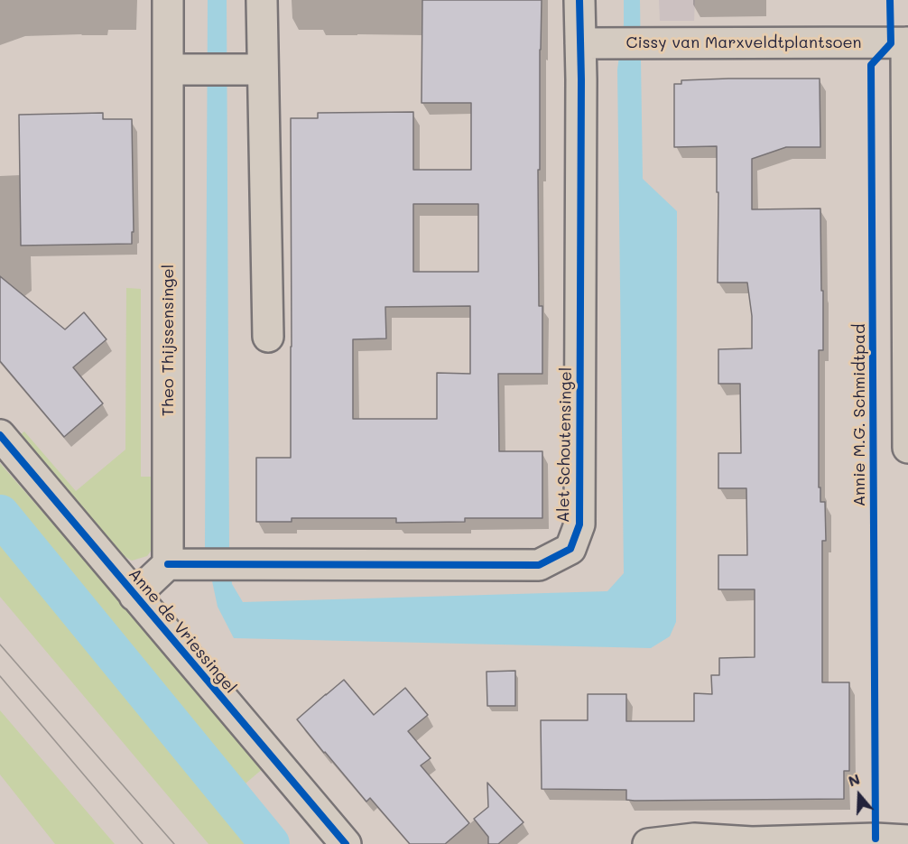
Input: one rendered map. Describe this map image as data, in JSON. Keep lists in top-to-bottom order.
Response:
{
  "streets": {
    "street": [
      "Cissy van Marxveldtplantsoen",
      "Theo Thijssensingel",
      "Alet Schoutensingel",
      "Anne de Vriessingel"
    ],
    "cycle path": ["Annie M.G. Schmidtpad"]
  },
  "crossings": [
    ["Cissy van Marxveldtplantsoen", "Alet Schoutensingel"],
    ["Theo Thijssensingel", "Alet Schoutensingel"]
  ],
  "north": "top"
}
